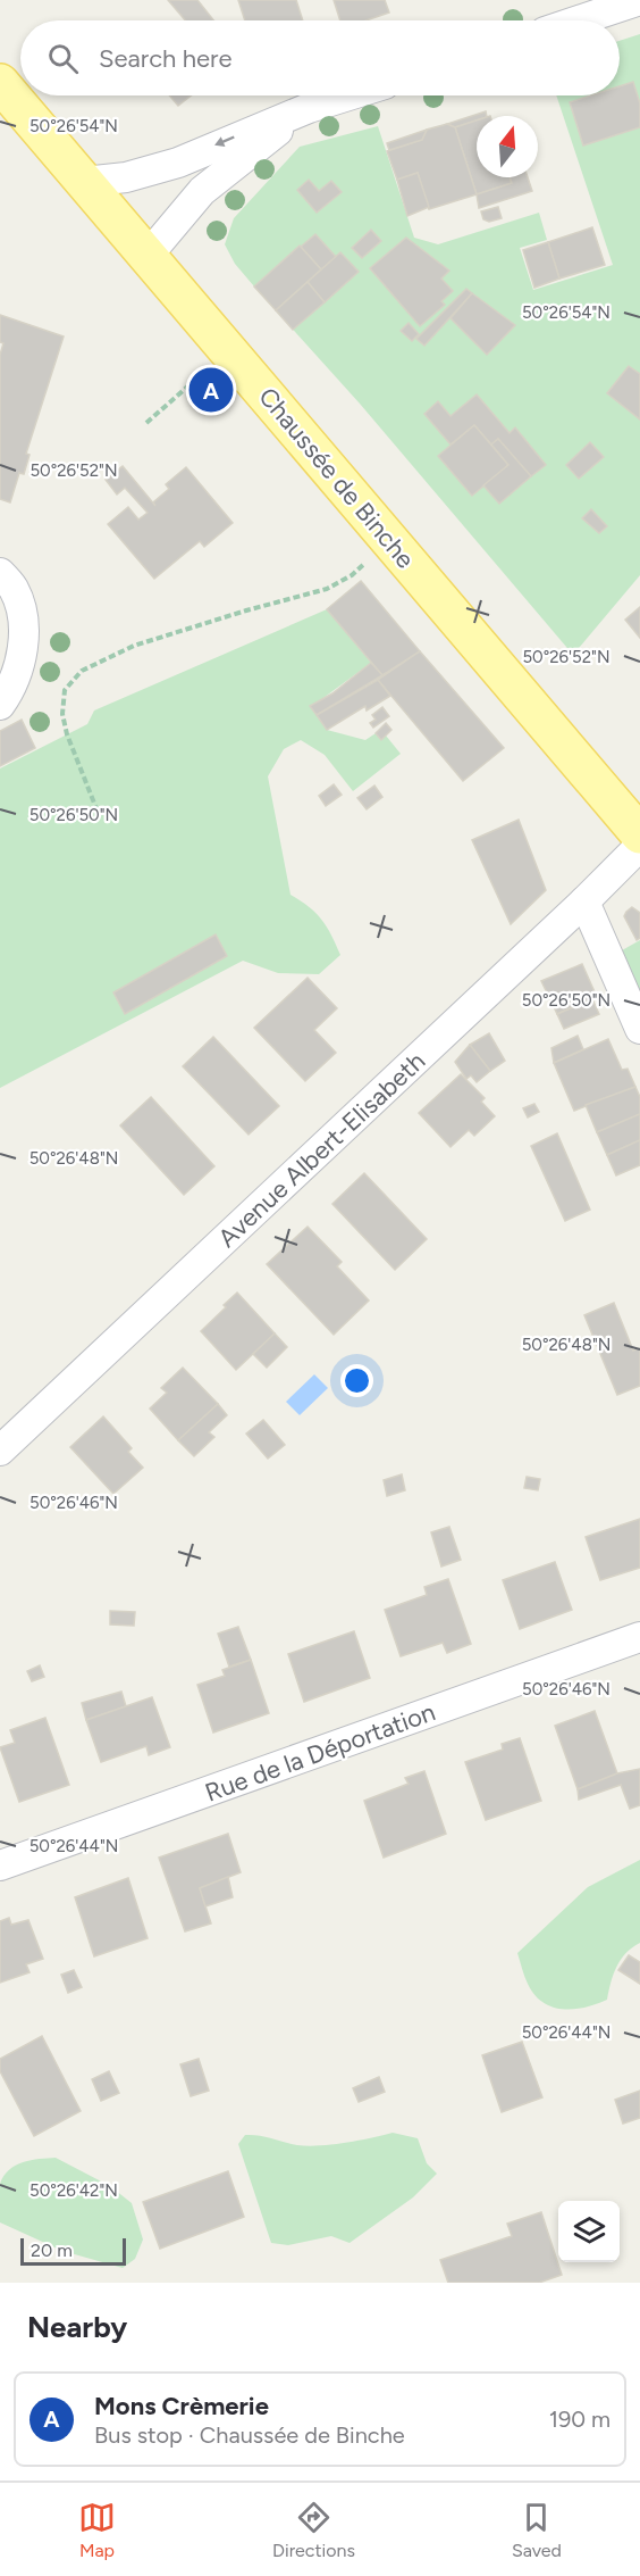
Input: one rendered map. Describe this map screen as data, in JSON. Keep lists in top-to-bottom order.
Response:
{
  "streets": {
    "main road": ["Chaussée de Binche"],
    "street": ["Avenue Albert-Elisabeth", "Rue de la Déportation"]
  },
  "scale_bar": "20 m",
  "north": "top",
  "page": {
    "search": "Search here",
    "pins": "A",
    "scale": "20 m",
    "heading": "Nearby",
    "list": [
      {
        "mark": "A",
        "name": "Mons Crèmerie",
        "note": "Bus stop · Chaussée de Binche",
        "value": "190 m"
      }
    ],
    "nav": ["Map", "Directions", "Saved"]
  },
  "coordinates": [
    "50°26'54\"N",
    "50°26'52\"N",
    "50°26'50\"N",
    "50°26'48\"N",
    "50°26'46\"N",
    "50°26'44\"N",
    "50°26'42\"N"
  ]
}
